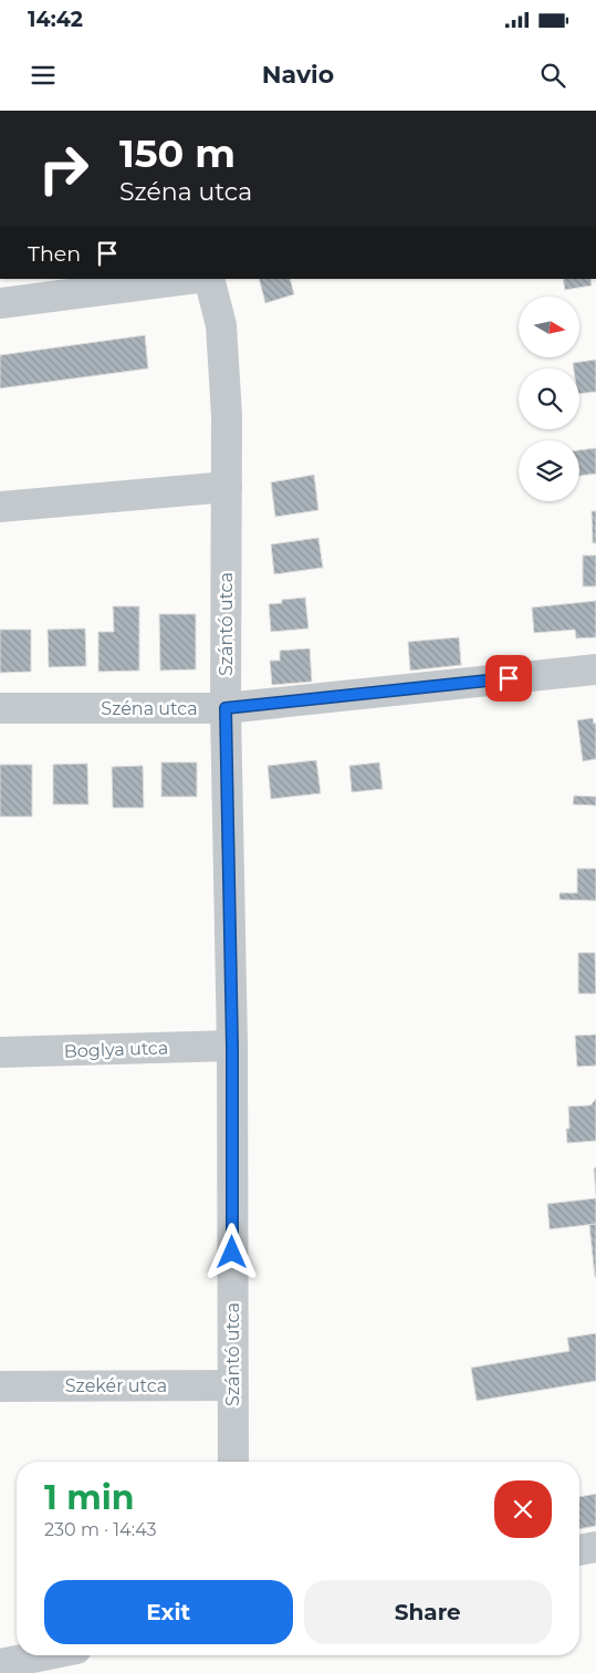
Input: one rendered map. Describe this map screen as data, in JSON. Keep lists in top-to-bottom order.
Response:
{
  "streets": {
    "street": [
      "Szántó utca",
      "Széna utca",
      "Boglya utca",
      "Szekér utca"
    ]
  },
  "crossings": [
    ["Szántó utca", "Széna utca"],
    ["Szántó utca", "Boglya utca"],
    ["Szántó utca", "Szekér utca"]
  ],
  "north": "right",
  "page": {
    "status": "14:42",
    "header": "Navio",
    "turn": ["150 m", "Széna utca"],
    "then": "Then",
    "heading": ["1 min", "230 m · 14:43"],
    "buttons": ["Exit", "Share"]
  }
}
